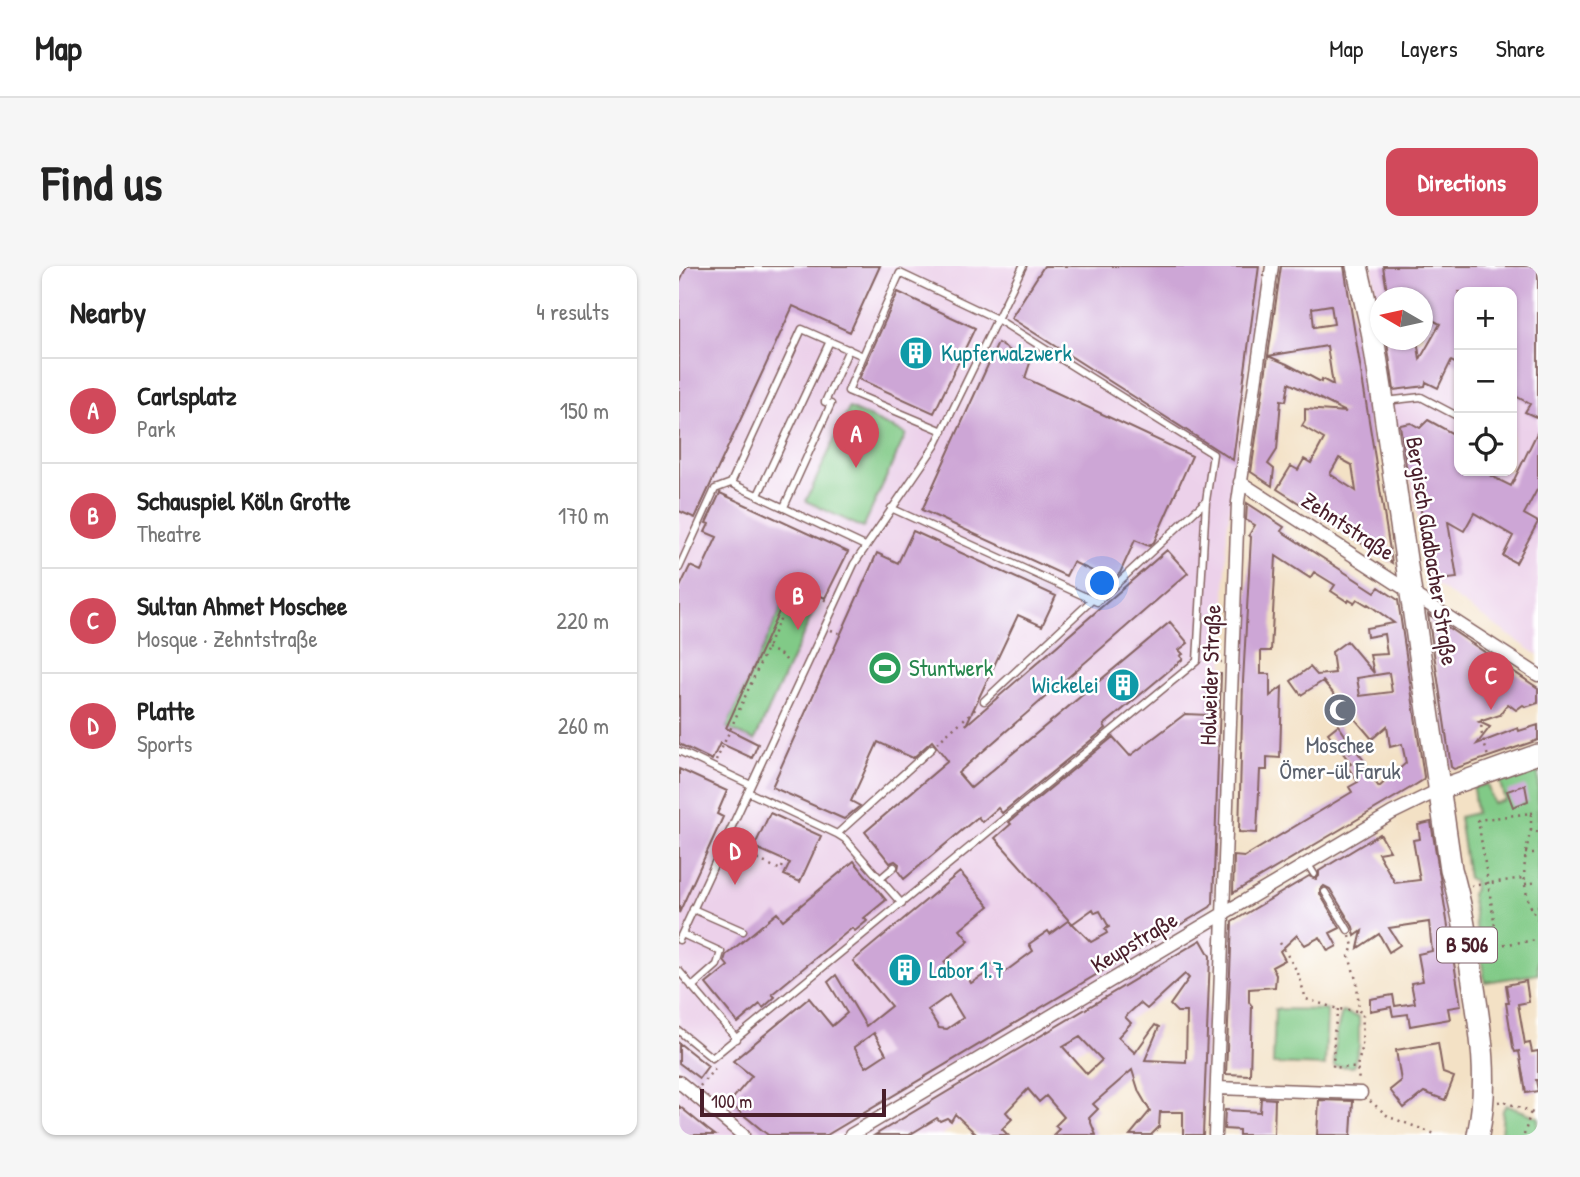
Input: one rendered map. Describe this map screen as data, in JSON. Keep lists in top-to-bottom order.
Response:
{
  "streets": {
    "main road": ["Bergisch Gladbacher Straße", "B 506"],
    "street": ["Zehntstraße", "Holweider Straße", "Keupstraße"]
  },
  "crossings": [
    ["Zehntstraße", "Bergisch Gladbacher Straße"],
    ["Zehntstraße", "Holweider Straße"],
    ["Bergisch Gladbacher Straße", "Keupstraße"],
    ["Holweider Straße", "Keupstraße"]
  ],
  "places": {
    "building": ["Kupferwalzwerk", "Wickelei", "Labor 1.7"],
    "sports": ["Stuntwerk"],
    "mosque": ["Moschee Ömer-ül Faruk"]
  },
  "scale_bar": "100 m",
  "north": "left",
  "page": {
    "header": "Map",
    "nav": ["Map", "Layers", "Share"],
    "buttons": "Directions",
    "title": "Find us",
    "heading": ["Nearby", "4 results"],
    "map_buttons": ["+", "−"],
    "list": [
      {
        "mark": "A",
        "name": "Carlsplatz",
        "note": "Park",
        "value": "150 m"
      },
      {
        "mark": "B",
        "name": "Schauspiel Köln Grotte",
        "note": "Theatre",
        "value": "170 m"
      },
      {
        "mark": "C",
        "name": "Sultan Ahmet Moschee",
        "note": "Mosque · Zehntstraße",
        "value": "220 m"
      },
      {
        "mark": "D",
        "name": "Platte",
        "note": "Sports",
        "value": "260 m"
      }
    ],
    "pins": [
      "A",
      "B",
      "C",
      "D"
    ],
    "scale": "100 m"
  }
}
